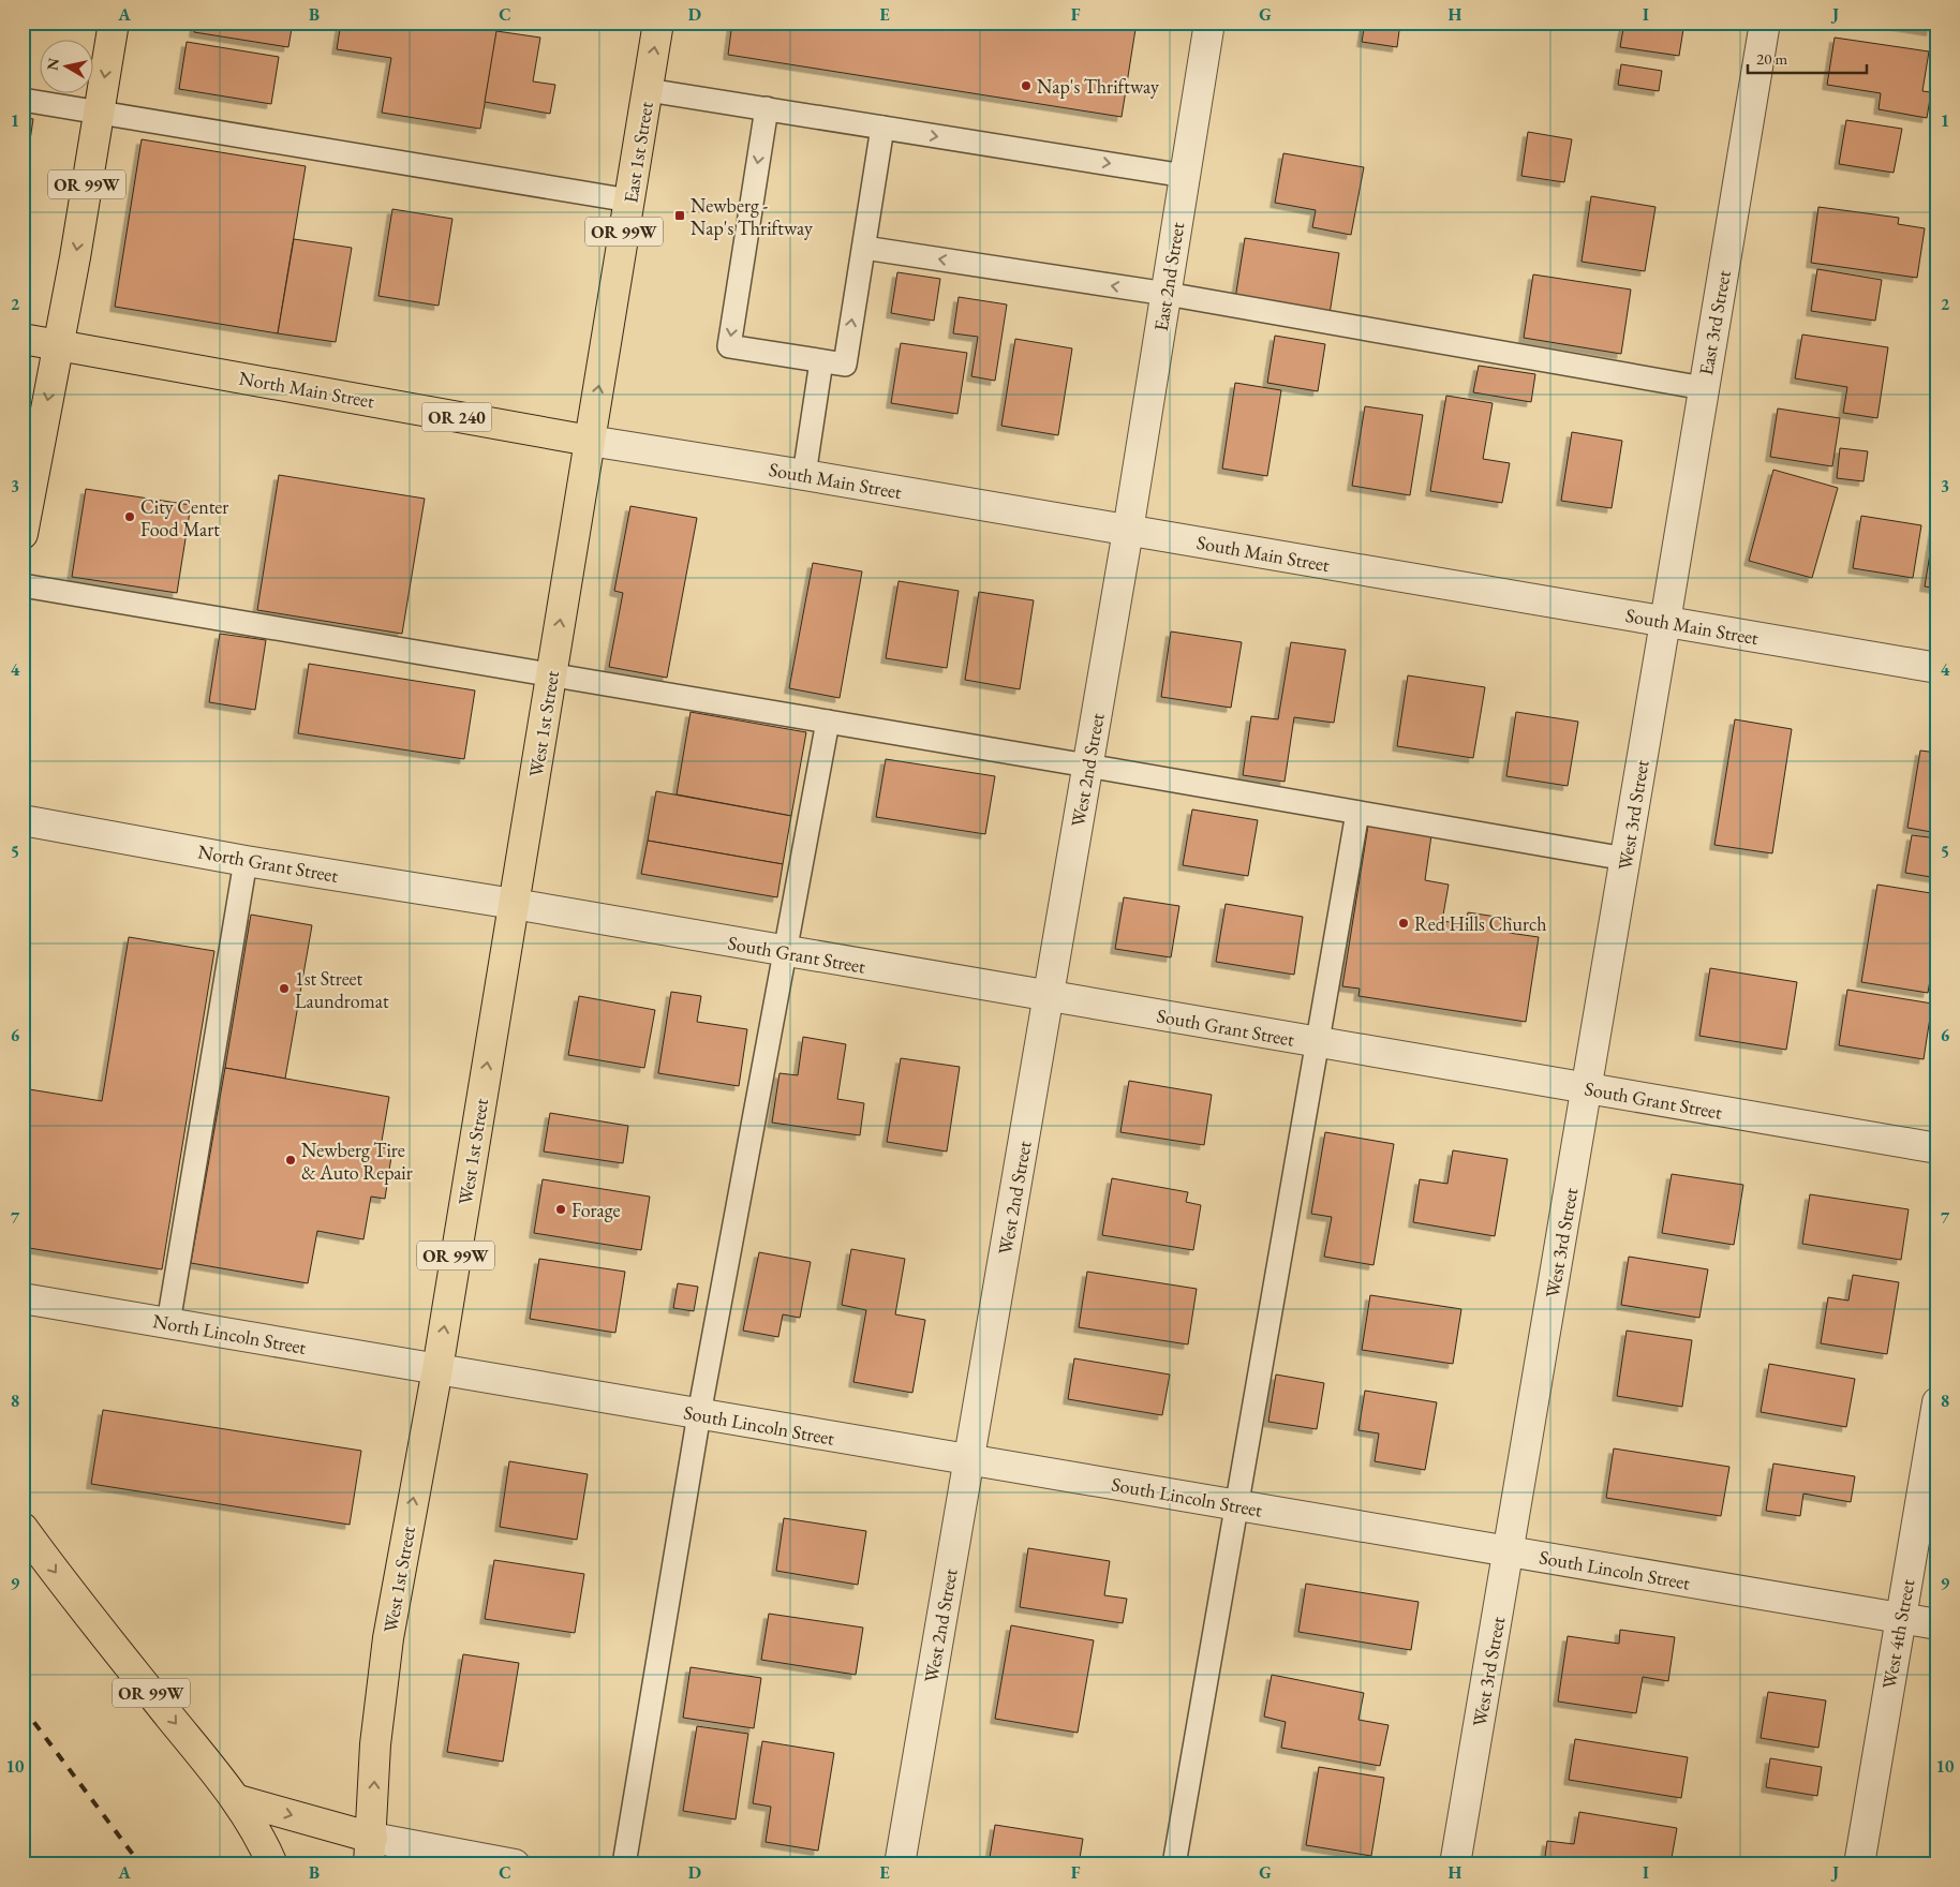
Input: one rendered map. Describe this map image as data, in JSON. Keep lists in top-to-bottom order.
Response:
{
  "streets": {
    "main road": [
      "East 1st Street",
      "OR 99W",
      "North Main Street",
      "OR 240",
      "West 1st Street"
    ],
    "street": [
      "East 2nd Street",
      "East 3rd Street",
      "South Main Street",
      "West 2nd Street",
      "West 3rd Street",
      "North Grant Street",
      "South Grant Street",
      "North Lincoln Street",
      "South Lincoln Street",
      "West 4th Street"
    ]
  },
  "crossings": [
    ["East 1st Street", "North Main Street"],
    ["East 1st Street", "South Main Street"],
    ["East 1st Street", "West 1st Street"],
    ["OR 99W", "North Main Street"],
    ["East 2nd Street", "South Main Street"],
    ["East 2nd Street", "West 2nd Street"],
    ["East 3rd Street", "South Main Street"],
    ["East 3rd Street", "West 3rd Street"],
    ["North Main Street", "South Main Street"],
    ["North Main Street", "West 1st Street"],
    ["South Main Street", "West 1st Street"],
    ["South Main Street", "West 2nd Street"],
    ["South Main Street", "West 3rd Street"],
    ["West 1st Street", "North Grant Street"],
    ["West 1st Street", "South Grant Street"],
    ["West 1st Street", "North Lincoln Street"],
    ["West 1st Street", "South Lincoln Street"],
    ["West 2nd Street", "South Grant Street"],
    ["West 2nd Street", "South Lincoln Street"],
    ["West 3rd Street", "South Grant Street"],
    ["West 3rd Street", "South Lincoln Street"],
    ["North Grant Street", "South Grant Street"],
    ["North Lincoln Street", "South Lincoln Street"],
    ["South Lincoln Street", "West 4th Street"]
  ],
  "one_way": ["East 1st Street", "West 1st Street"],
  "places": {
    "other": [
      "Nap's Thriftway",
      "City Center Food Mart",
      "Red Hills Church",
      "1st Street Laundromat",
      "Newberg Tire & Auto Repair",
      "Forage"
    ],
    "transit": ["Newberg - Nap's Thriftway"]
  },
  "scale_bar": "20 m",
  "north": "left",
  "grid": {
    "columns": [
      "A",
      "B",
      "C",
      "D",
      "E",
      "F",
      "G",
      "H",
      "I",
      "J"
    ],
    "rows": [
      "1",
      "2",
      "3",
      "4",
      "5",
      "6",
      "7",
      "8",
      "9",
      "10"
    ]
  }
}
